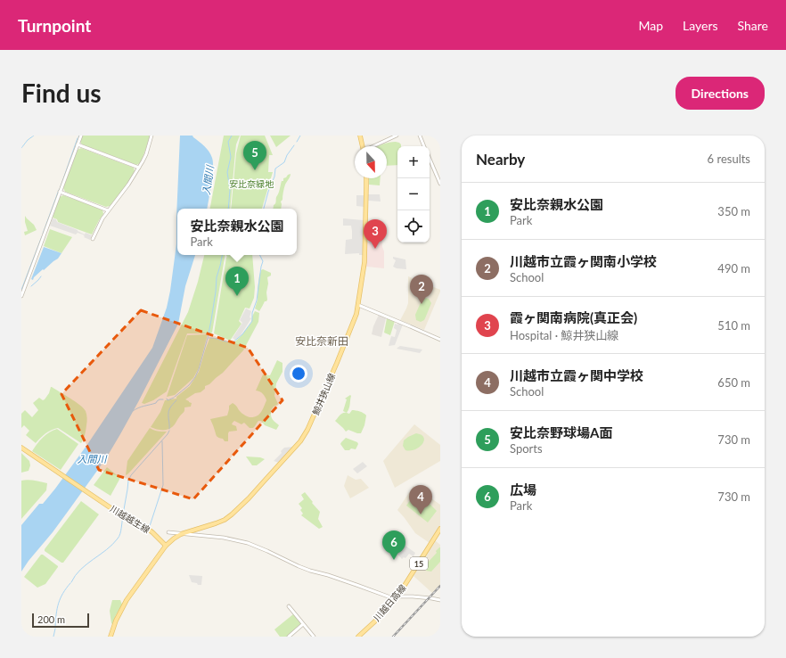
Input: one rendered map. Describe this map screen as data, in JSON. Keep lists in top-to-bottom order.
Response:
{
  "streets": {
    "main road": [
      "鯨井狭山線",
      "川越越生線",
      "15",
      "川越日高線"
    ]
  },
  "crossings": [
    ["鯨井狭山線", "川越越生線"]
  ],
  "districts": ["安比奈新田"],
  "water": ["入間川"],
  "parks": ["安比奈緑地"],
  "scale_bar": "200 m",
  "north": "bottom",
  "page": {
    "header": "Turnpoint",
    "nav": ["Map", "Layers", "Share"],
    "buttons": "Directions",
    "title": "Find us",
    "heading": ["Nearby", "6 results"],
    "pins": [
      "5",
      "3",
      "1",
      "2",
      "4",
      "6"
    ],
    "map_buttons": ["+", "−"],
    "list": [
      {
        "mark": "1",
        "name": "安比奈親水公園",
        "note": "Park",
        "value": "350 m"
      },
      {
        "mark": "2",
        "name": "川越市立霞ヶ関南小学校",
        "note": "School",
        "value": "490 m"
      },
      {
        "mark": "3",
        "name": "霞ヶ関南病院(真正会)",
        "note": "Hospital · 鯨井狭山線",
        "value": "510 m"
      },
      {
        "mark": "4",
        "name": "川越市立霞ヶ関中学校",
        "note": "School",
        "value": "650 m"
      },
      {
        "mark": "5",
        "name": "安比奈野球場A面",
        "note": "Sports",
        "value": "730 m"
      },
      {
        "mark": "6",
        "name": "広場",
        "note": "Park",
        "value": "730 m"
      }
    ],
    "popup": ["安比奈親水公園", "Park"],
    "scale": "200 m"
  }
}
